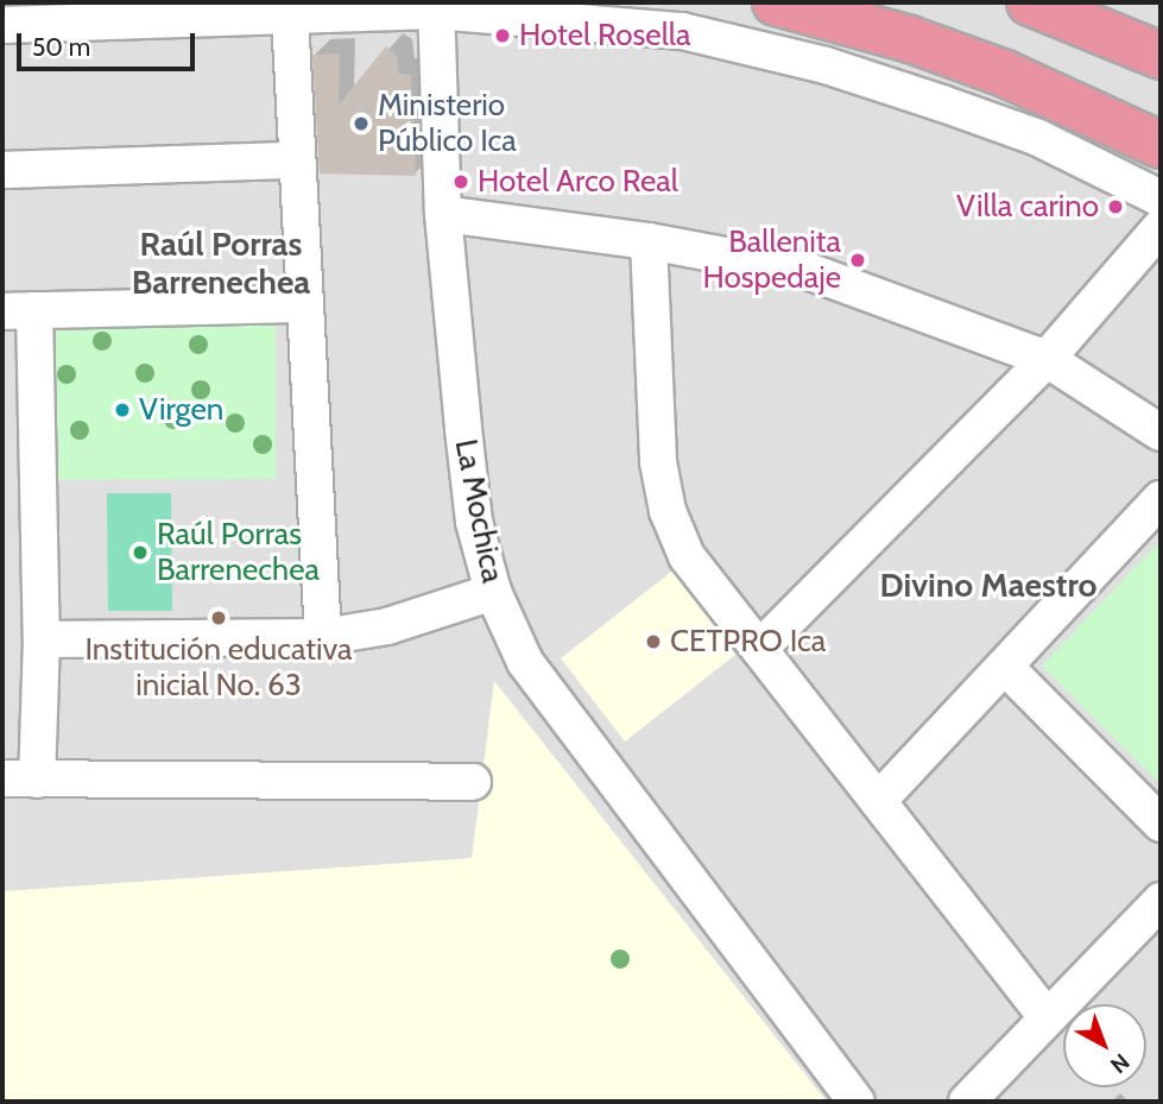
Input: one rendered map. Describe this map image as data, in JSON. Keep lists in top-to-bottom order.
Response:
{
  "streets": {
    "street": ["La Mochica"]
  },
  "districts": ["Raúl Porras Barrenechea", "Divino Maestro"],
  "places": [
    "Hotel Rosella",
    "Ministerio Público Ica",
    "Hotel Arco Real",
    "Villa carino",
    "Ballenita Hospedaje",
    "Virgen",
    "Raúl Porras Barrenechea",
    "Institución educativa inicial No. 63",
    "CETPRO Ica"
  ],
  "scale_bar": "50 m",
  "north": "bottom right"
}
